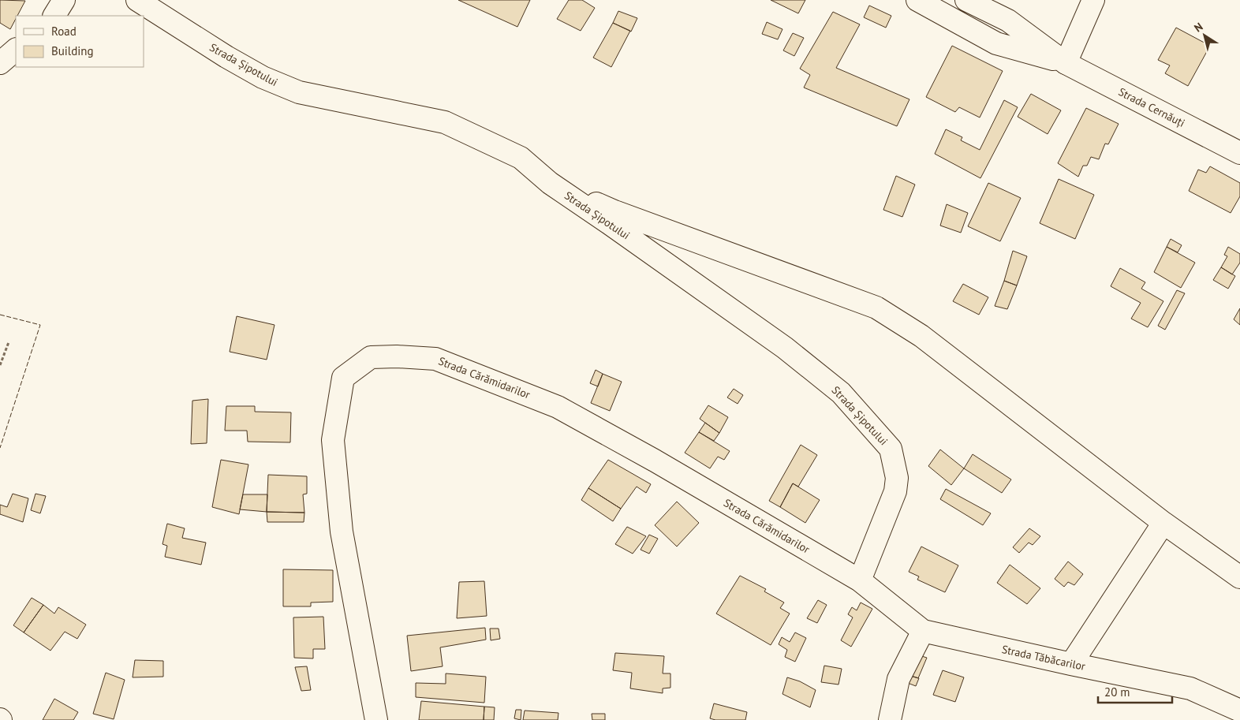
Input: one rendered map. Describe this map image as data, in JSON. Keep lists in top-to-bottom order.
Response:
{
  "streets": {
    "street": [
      "Strada Șipotului",
      "Strada Cernăuți",
      "Strada Cărămidarilor",
      "Strada Tăbăcarilor"
    ]
  },
  "crossings": [
    ["Strada Șipotului", "Strada Cărămidarilor"],
    ["Strada Șipotului", "Strada Tăbăcarilor"],
    ["Strada Cărămidarilor", "Strada Tăbăcarilor"]
  ],
  "legend": ["Road", "Building"],
  "scale_bar": "20 m",
  "north": "top left"
}
